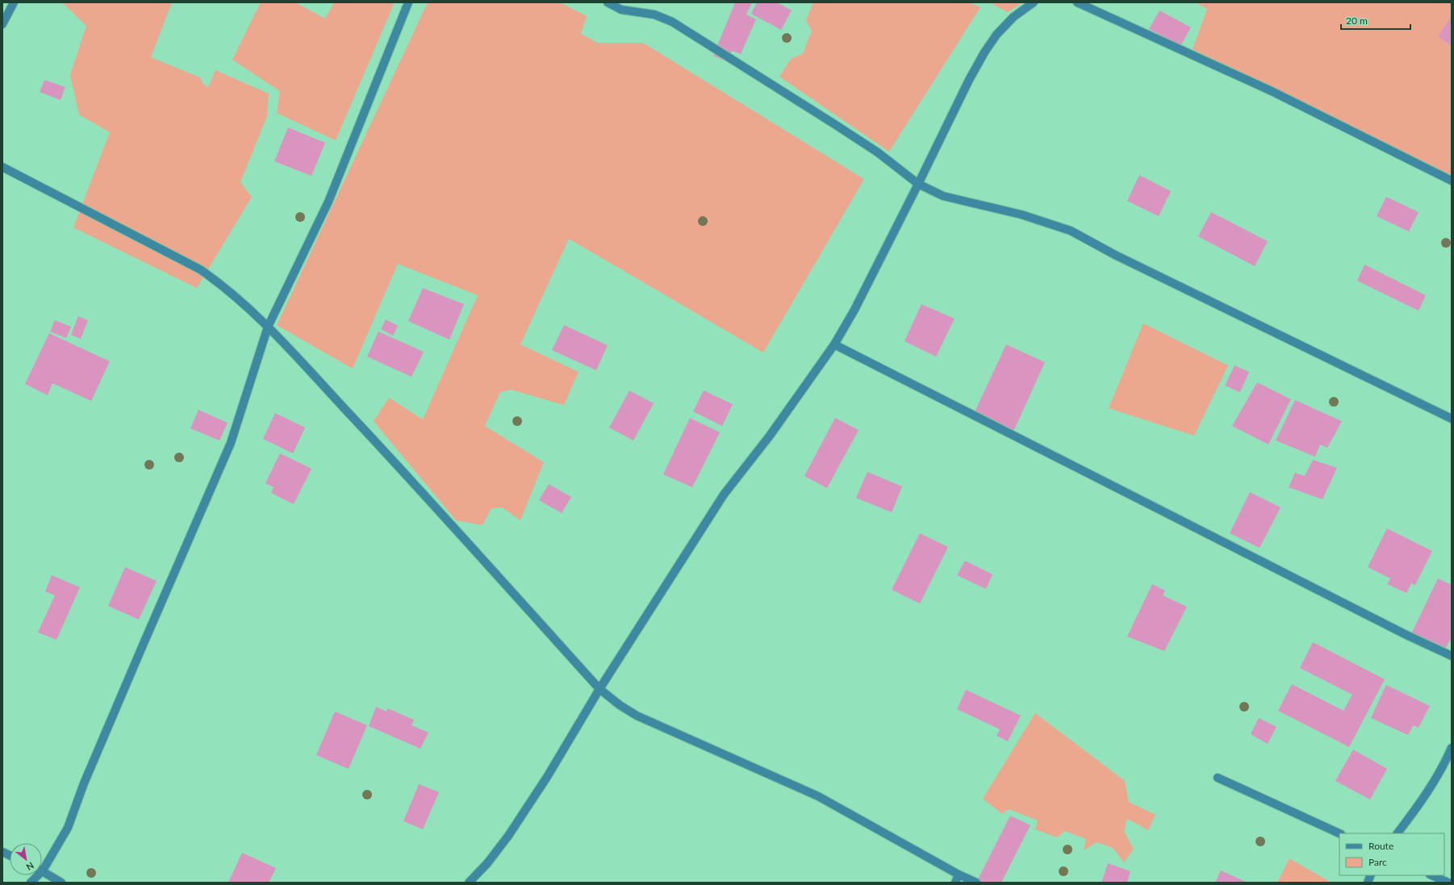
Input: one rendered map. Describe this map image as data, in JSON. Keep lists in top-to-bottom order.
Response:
{
  "legend": ["Route", "Parc"],
  "scale_bar": "20 m",
  "north": "bottom right"
}
